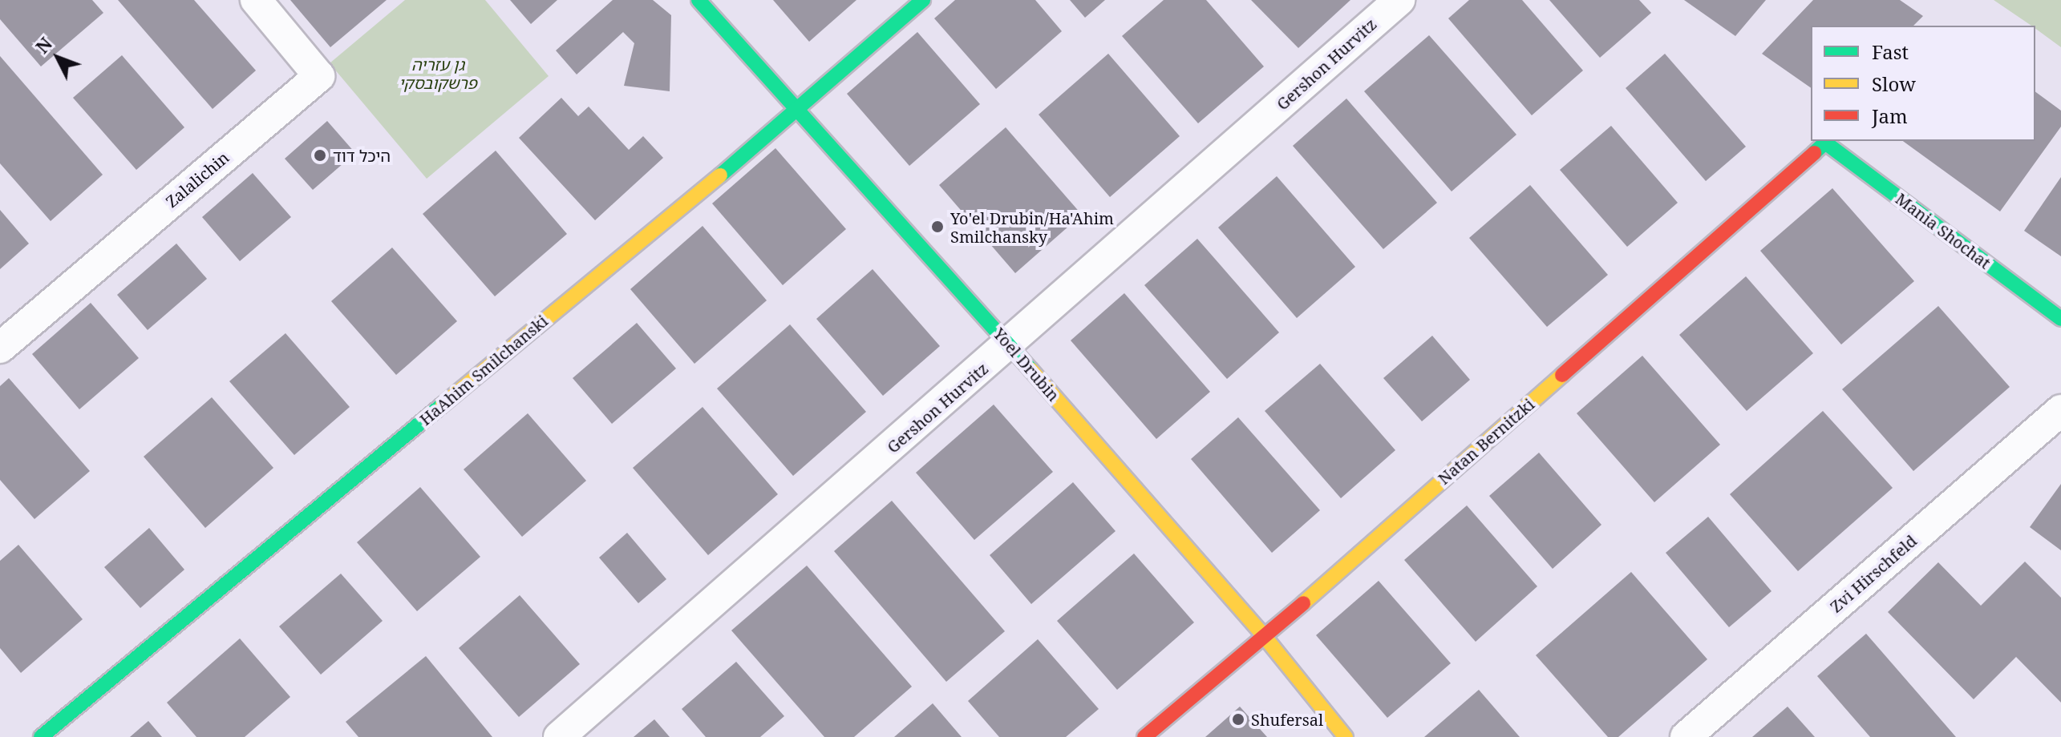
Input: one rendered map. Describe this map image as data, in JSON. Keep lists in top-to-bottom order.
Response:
{
  "streets": {
    "street": [
      "Gershon Hurvitz",
      "Zalalichin",
      "Mania Shochat",
      "Yoel Drubin",
      "HaAhim Smilchanski",
      "Natan Bernitzki",
      "Zvi Hirschfeld"
    ]
  },
  "crossings": [
    ["Gershon Hurvitz", "Yoel Drubin"],
    ["Mania Shochat", "Natan Bernitzki"],
    ["Yoel Drubin", "HaAhim Smilchanski"],
    ["Yoel Drubin", "Natan Bernitzki"]
  ],
  "parks": ["גן עזריה פרשקובסקי"],
  "places": ["היכל דוד", "Yo'el Drubin/Ha'Ahim Smilchansky", "Shufersal"],
  "legend": ["Fast", "Slow", "Jam"],
  "north": "top left"
}
